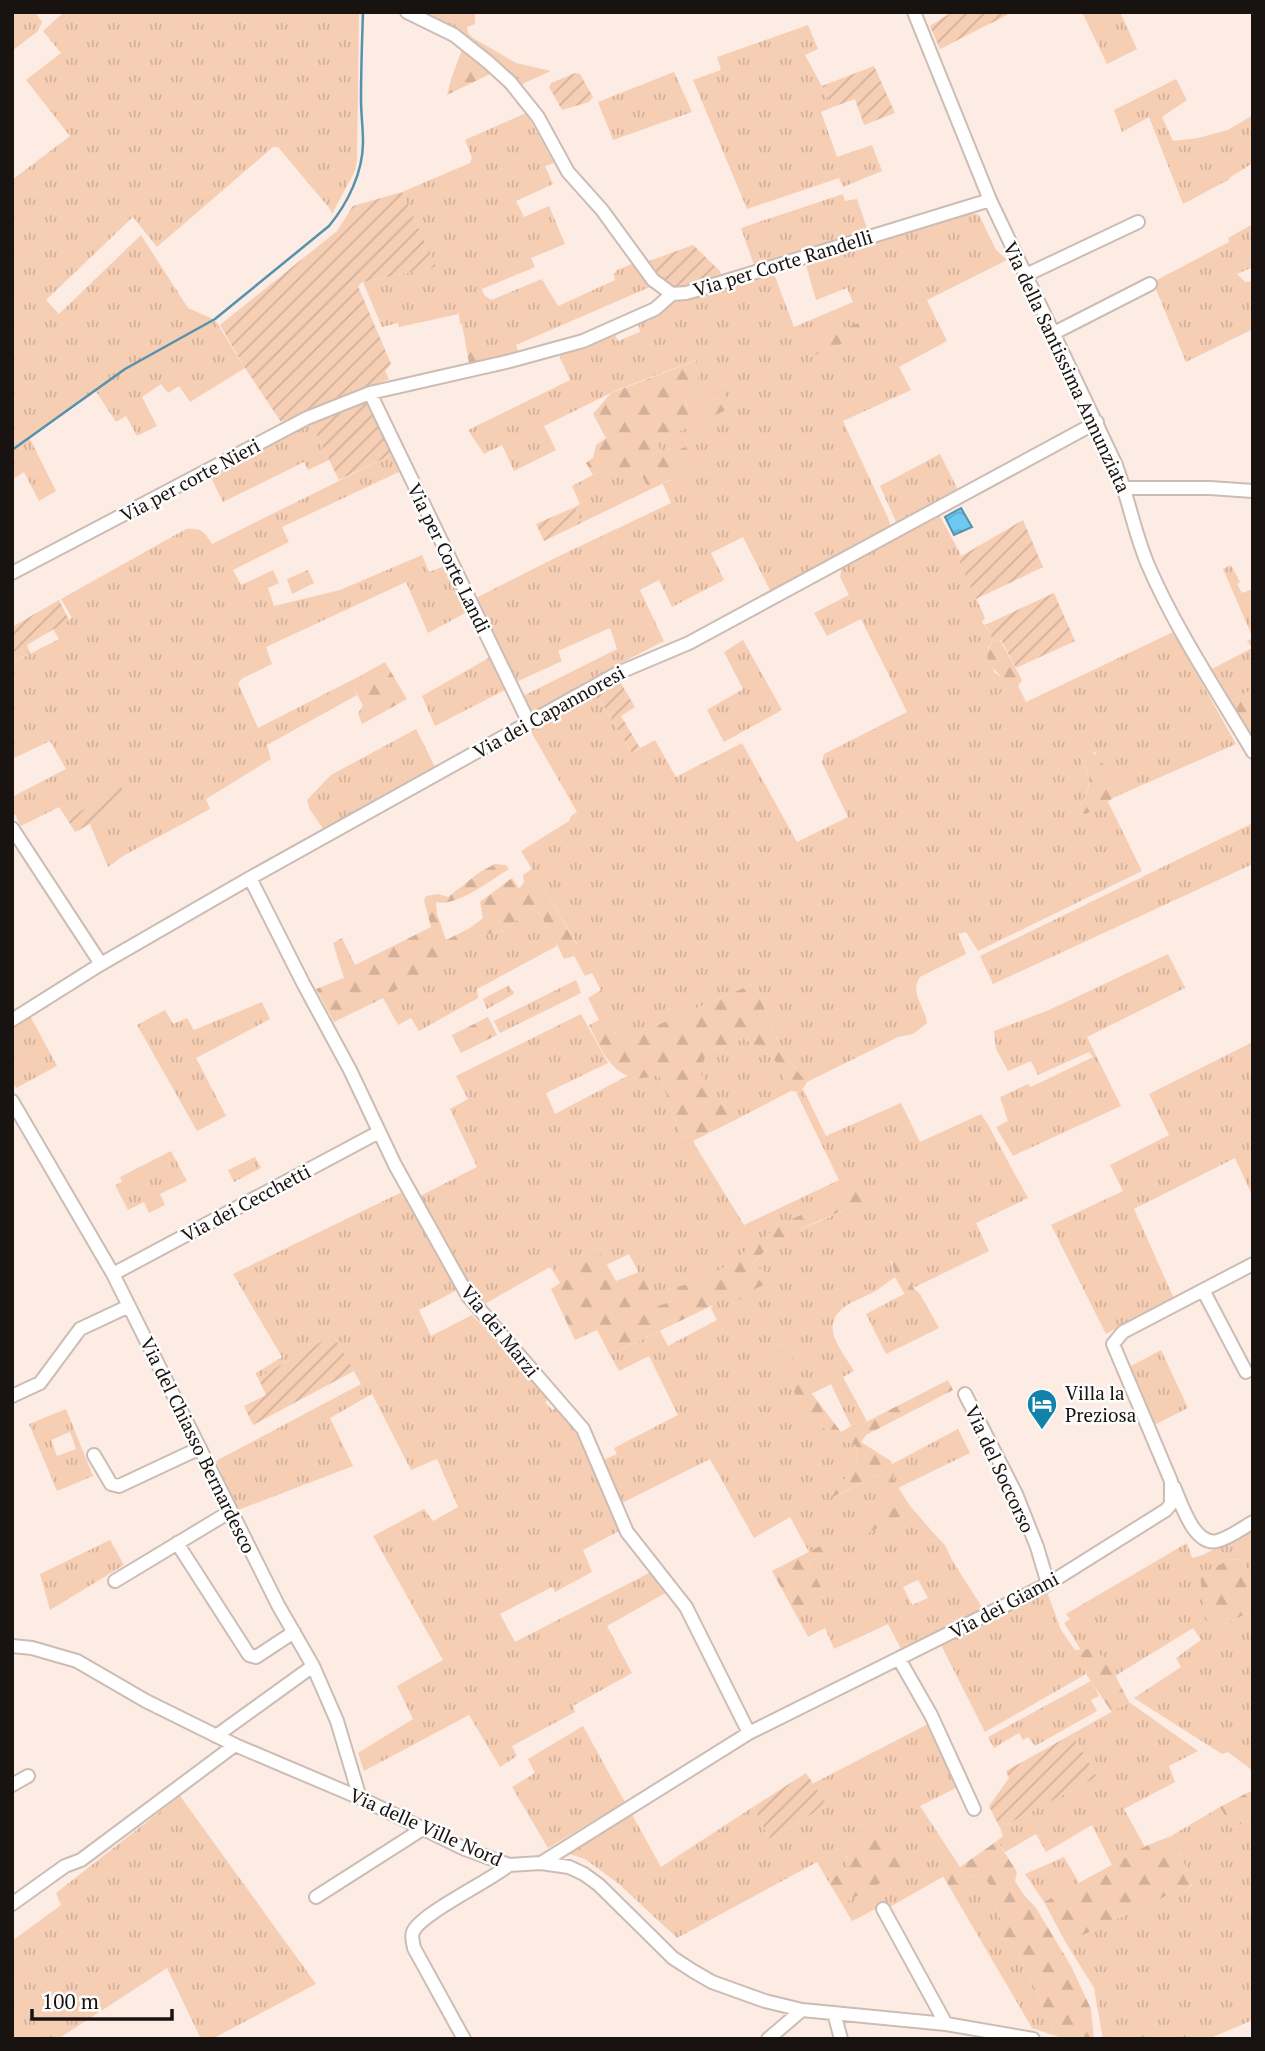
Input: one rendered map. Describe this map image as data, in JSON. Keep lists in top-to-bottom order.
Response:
{
  "streets": {
    "street": [
      "Via per Corte Randelli",
      "Via della Santissima Annunziata",
      "Via per corte Nieri",
      "Via per Corte Landi",
      "Via dei Capannoresi",
      "Via dei Cecchetti",
      "Via dei Marzi",
      "Via del Chiasso Bernardesco",
      "Via del Soccorso",
      "Via dei Gianni",
      "Via delle Ville Nord"
    ]
  },
  "crossings": [
    ["Via per Corte Randelli", "Via della Santissima Annunziata"],
    ["Via per Corte Randelli", "Via per corte Nieri"],
    ["Via della Santissima Annunziata", "Via dei Capannoresi"],
    ["Via per corte Nieri", "Via per Corte Landi"],
    ["Via per Corte Landi", "Via dei Capannoresi"],
    ["Via dei Capannoresi", "Via dei Marzi"],
    ["Via dei Cecchetti", "Via dei Marzi"],
    ["Via dei Cecchetti", "Via del Chiasso Bernardesco"],
    ["Via dei Marzi", "Via dei Gianni"],
    ["Via del Chiasso Bernardesco", "Via delle Ville Nord"],
    ["Via del Soccorso", "Via dei Gianni"],
    ["Via dei Gianni", "Via delle Ville Nord"]
  ],
  "places": {
    "hotel": ["Villa la Preziosa"]
  },
  "scale_bar": "100 m"
}
